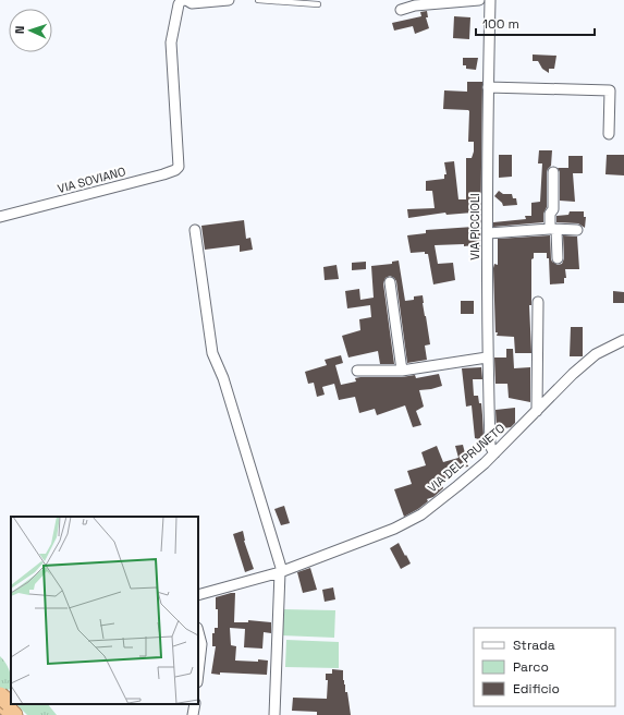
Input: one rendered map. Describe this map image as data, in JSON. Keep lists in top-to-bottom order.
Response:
{
  "streets": {
    "street": ["VIA SOVIANO", "VIA PICCIOLI", "VIA DEL PRUNETO"]
  },
  "crossings": [
    ["VIA PICCIOLI", "VIA DEL PRUNETO"]
  ],
  "legend": ["Strada", "Parco", "Edificio"],
  "scale_bar": "100 m",
  "north": "left"
}
